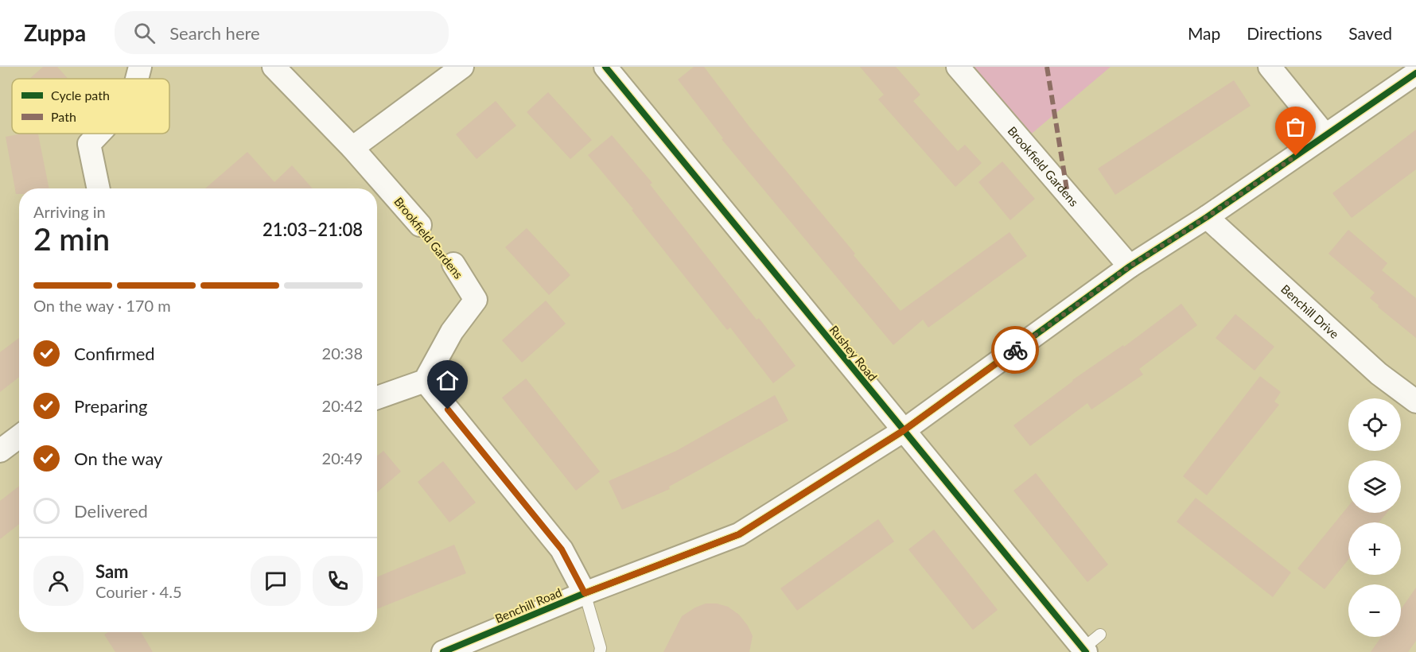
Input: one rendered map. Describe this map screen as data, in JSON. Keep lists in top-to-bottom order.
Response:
{
  "streets": {
    "street": [
      "Brookfield Gardens",
      "Benchill Drive",
      "Rushey Road",
      "Benchill Road"
    ]
  },
  "crossings": [
    ["Brookfield Gardens", "Benchill Road"],
    ["Benchill Drive", "Benchill Road"],
    ["Rushey Road", "Benchill Road"]
  ],
  "legend": ["Cycle path", "Path"],
  "page": {
    "header": "Zuppa",
    "search": "Search here",
    "nav": ["Map", "Directions", "Saved"],
    "heading": ["2 min", "Arriving in", "21:03–21:08"],
    "panel": ["Sam", "Courier · 4.5"],
    "bar": "On the way · 170 m",
    "list": [
      ["Confirmed", "20:38"],
      ["Preparing", "20:42"],
      ["On the way", "20:49"],
      "Delivered"
    ],
    "map_buttons": ["+", "−"]
  }
}
